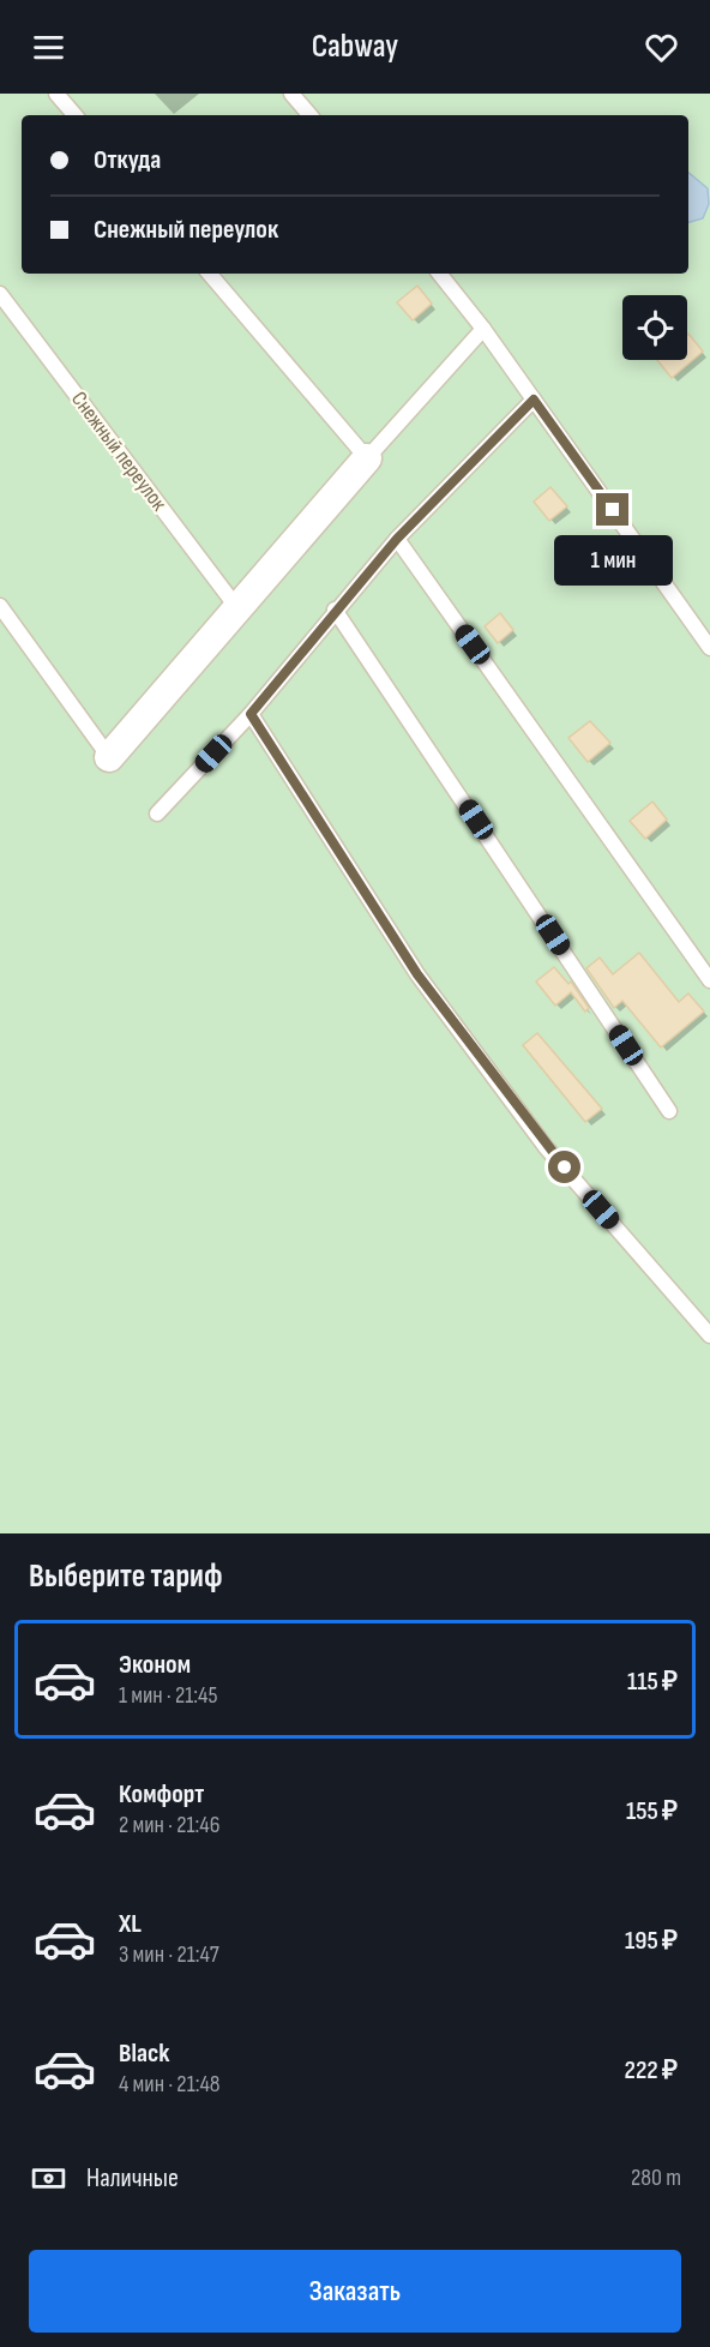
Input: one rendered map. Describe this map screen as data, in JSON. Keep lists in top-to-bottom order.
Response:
{
  "streets": {
    "lane": ["Снежный переулок"]
  },
  "page": {
    "header": "Cabway",
    "banner": ["Откуда", "Снежный переулок"],
    "bubble": "1 мин",
    "heading": "Выберите тариф",
    "list": [
      {
        "name": "Эконом",
        "note": "1 мин · 21:45",
        "value": "115 ₽"
      },
      {
        "name": "Комфорт",
        "note": "2 мин · 21:46",
        "value": "155 ₽"
      },
      {
        "name": "XL",
        "note": "3 мин · 21:47",
        "value": "195 ₽"
      },
      {
        "name": "Black",
        "note": "4 мин · 21:48",
        "value": "222 ₽"
      }
    ],
    "pay": ["Наличные", "280 m"],
    "buttons": "Заказать"
  }
}
